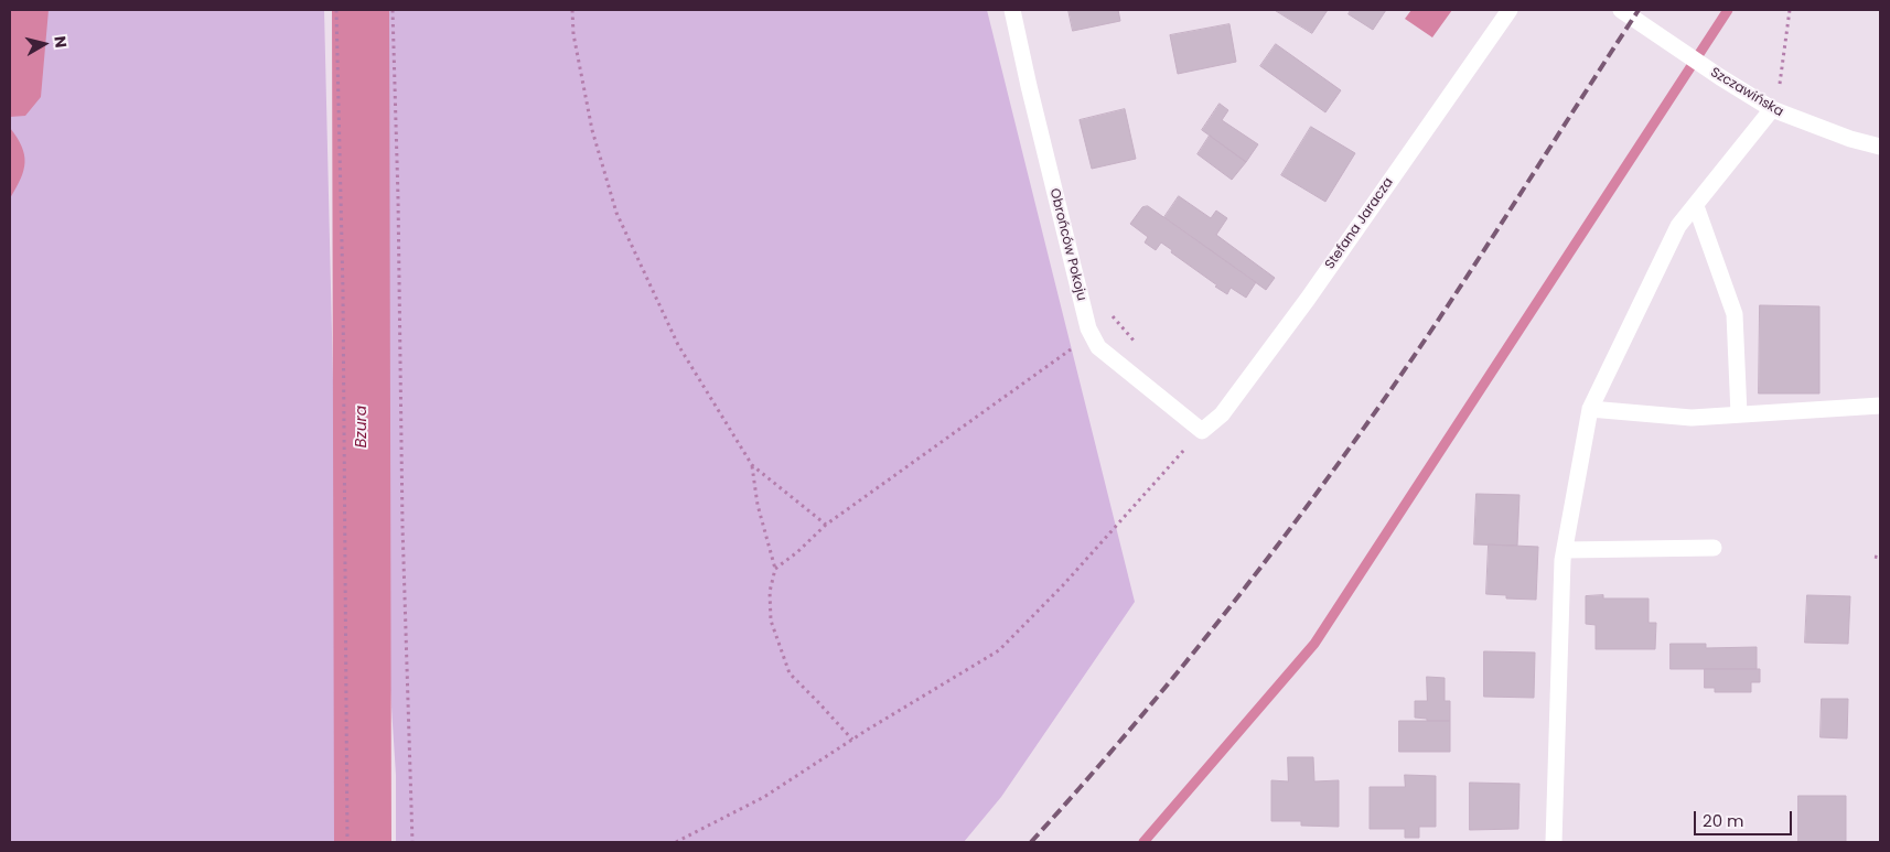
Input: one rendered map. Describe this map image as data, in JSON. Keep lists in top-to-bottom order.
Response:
{
  "streets": {
    "street": ["Szczawińska", "Stefana Jaracza", "Obrońców Pokoju"]
  },
  "crossings": [
    ["Stefana Jaracza", "Obrońców Pokoju"]
  ],
  "water": ["Bzura"],
  "scale_bar": "20 m",
  "north": "right"
}
